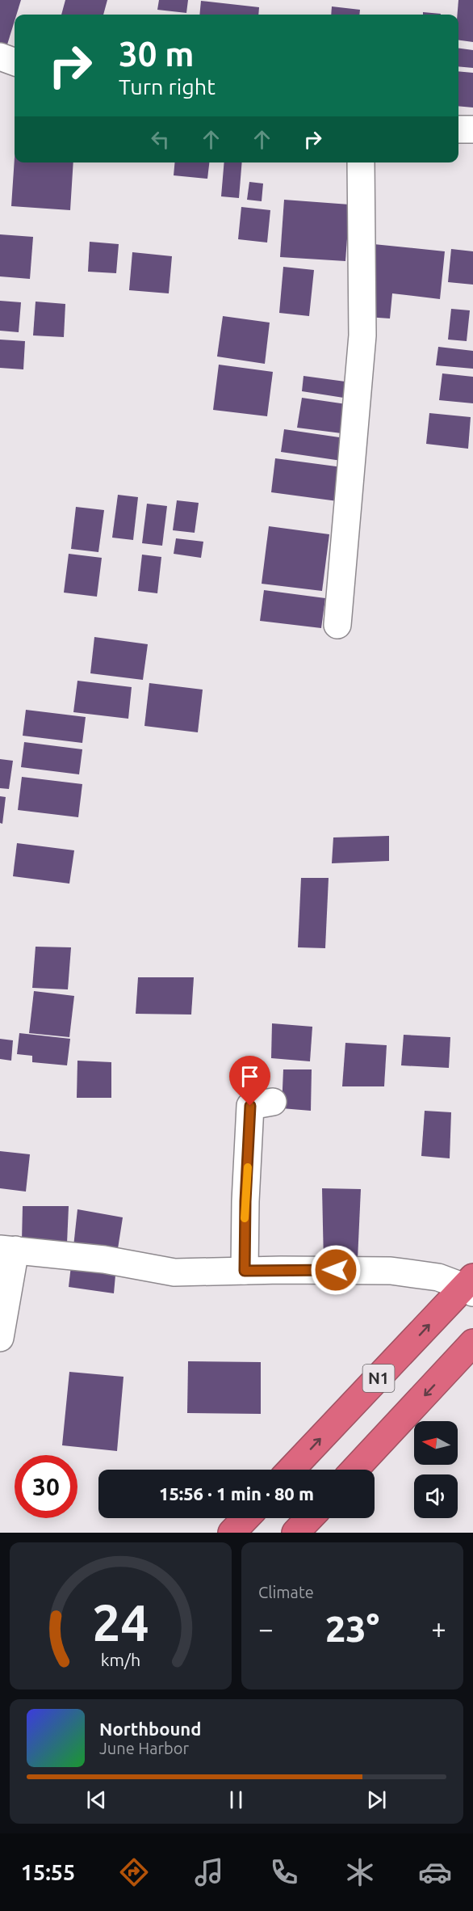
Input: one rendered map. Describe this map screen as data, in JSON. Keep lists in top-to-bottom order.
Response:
{
  "streets": {
    "highway": ["N1"]
  },
  "north": "left",
  "page": {
    "turn": ["30 m", "Turn right"],
    "limit": "30",
    "trip": "15:56 · 1 min · 80 m",
    "tile": "Climate",
    "heat": ["−", "23°", "+"],
    "song": ["Northbound", "June Harbor"],
    "tabs": "15:55",
    "gauge": ["24", "km/h"]
  }
}
